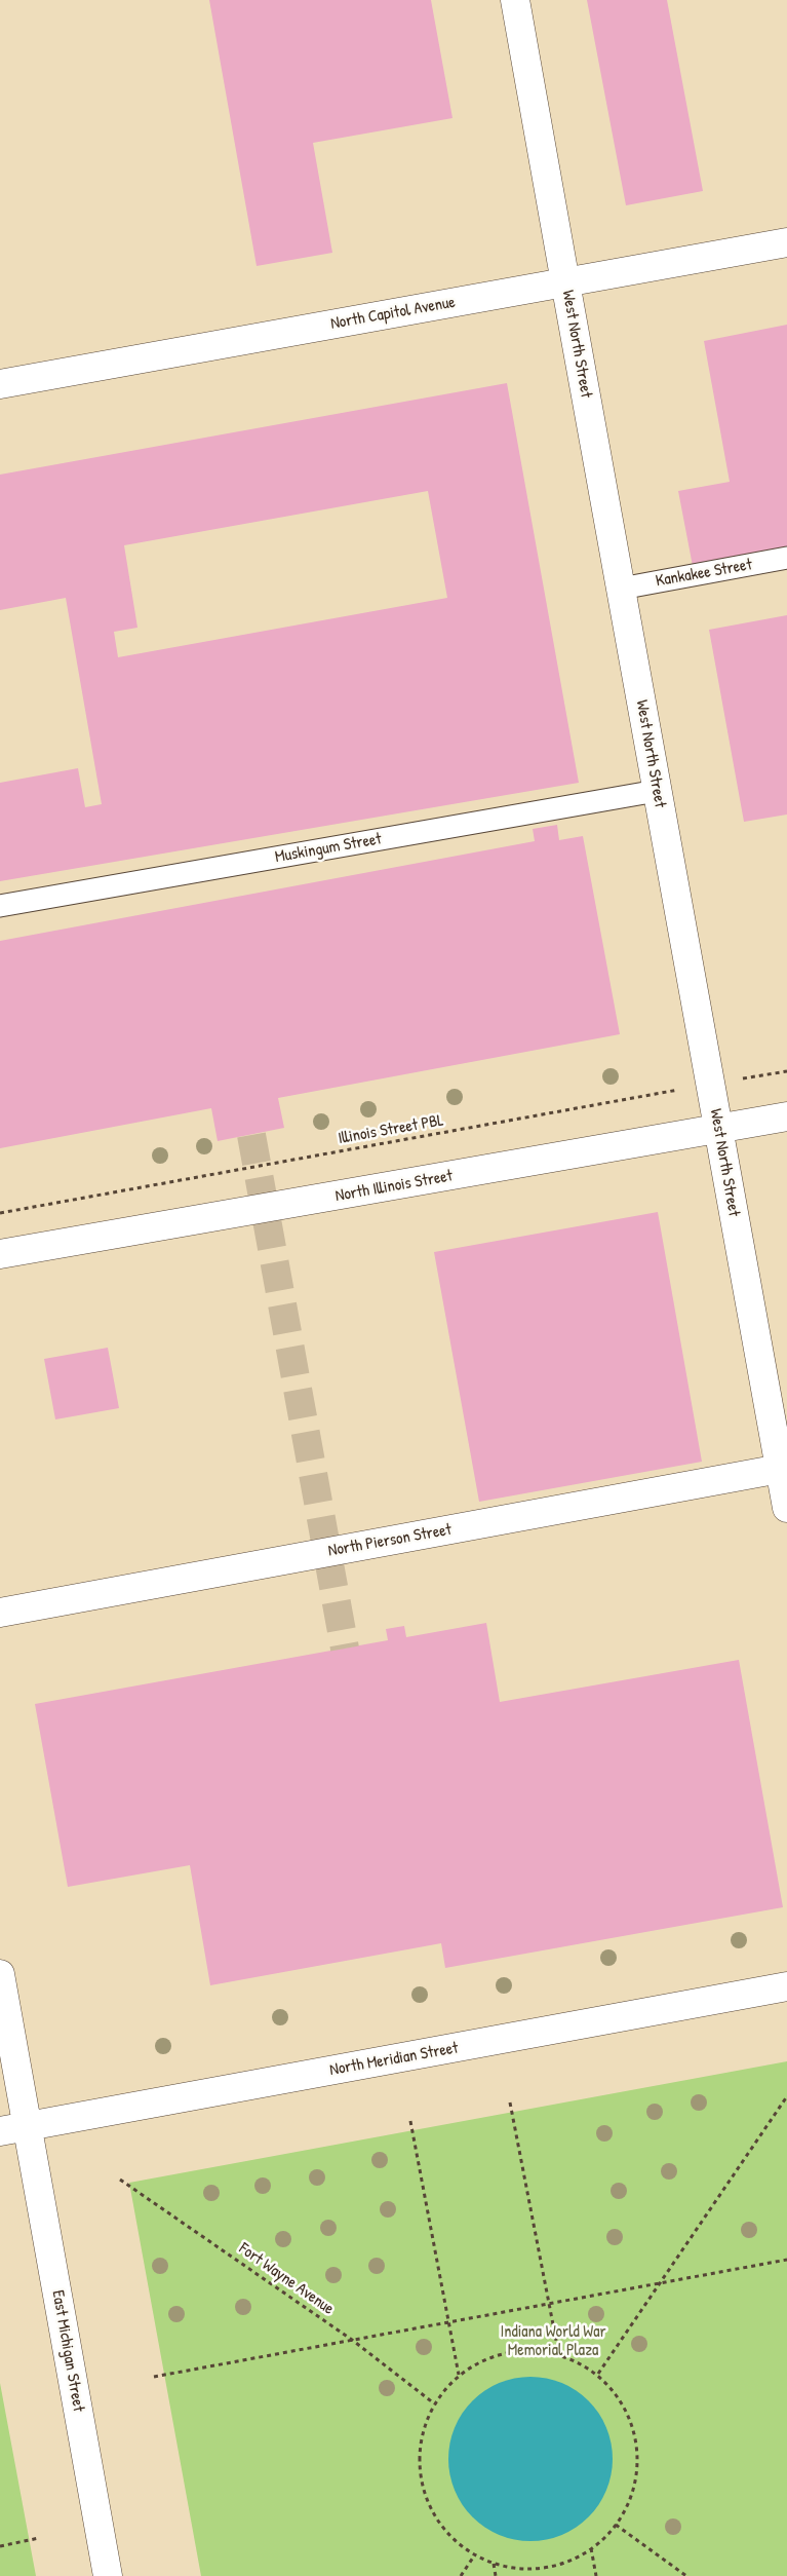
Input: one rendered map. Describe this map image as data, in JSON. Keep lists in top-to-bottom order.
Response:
{
  "streets": {
    "main road": [
      "North Capitol Avenue",
      "West North Street",
      "North Illinois Street",
      "North Pierson Street",
      "North Meridian Street",
      "East Michigan Street"
    ],
    "lane": ["Kankakee Street", "Muskingum Street"],
    "path": ["Illinois Street PBL", "Fort Wayne Avenue"]
  },
  "crossings": [
    ["North Capitol Avenue", "West North Street"],
    ["West North Street", "Kankakee Street"],
    ["West North Street", "Muskingum Street"],
    ["West North Street", "Illinois Street PBL"],
    ["West North Street", "North Illinois Street"],
    ["West North Street", "North Pierson Street"],
    ["North Meridian Street", "East Michigan Street"]
  ],
  "parks": ["Indiana World War Memorial Plaza"]
}
